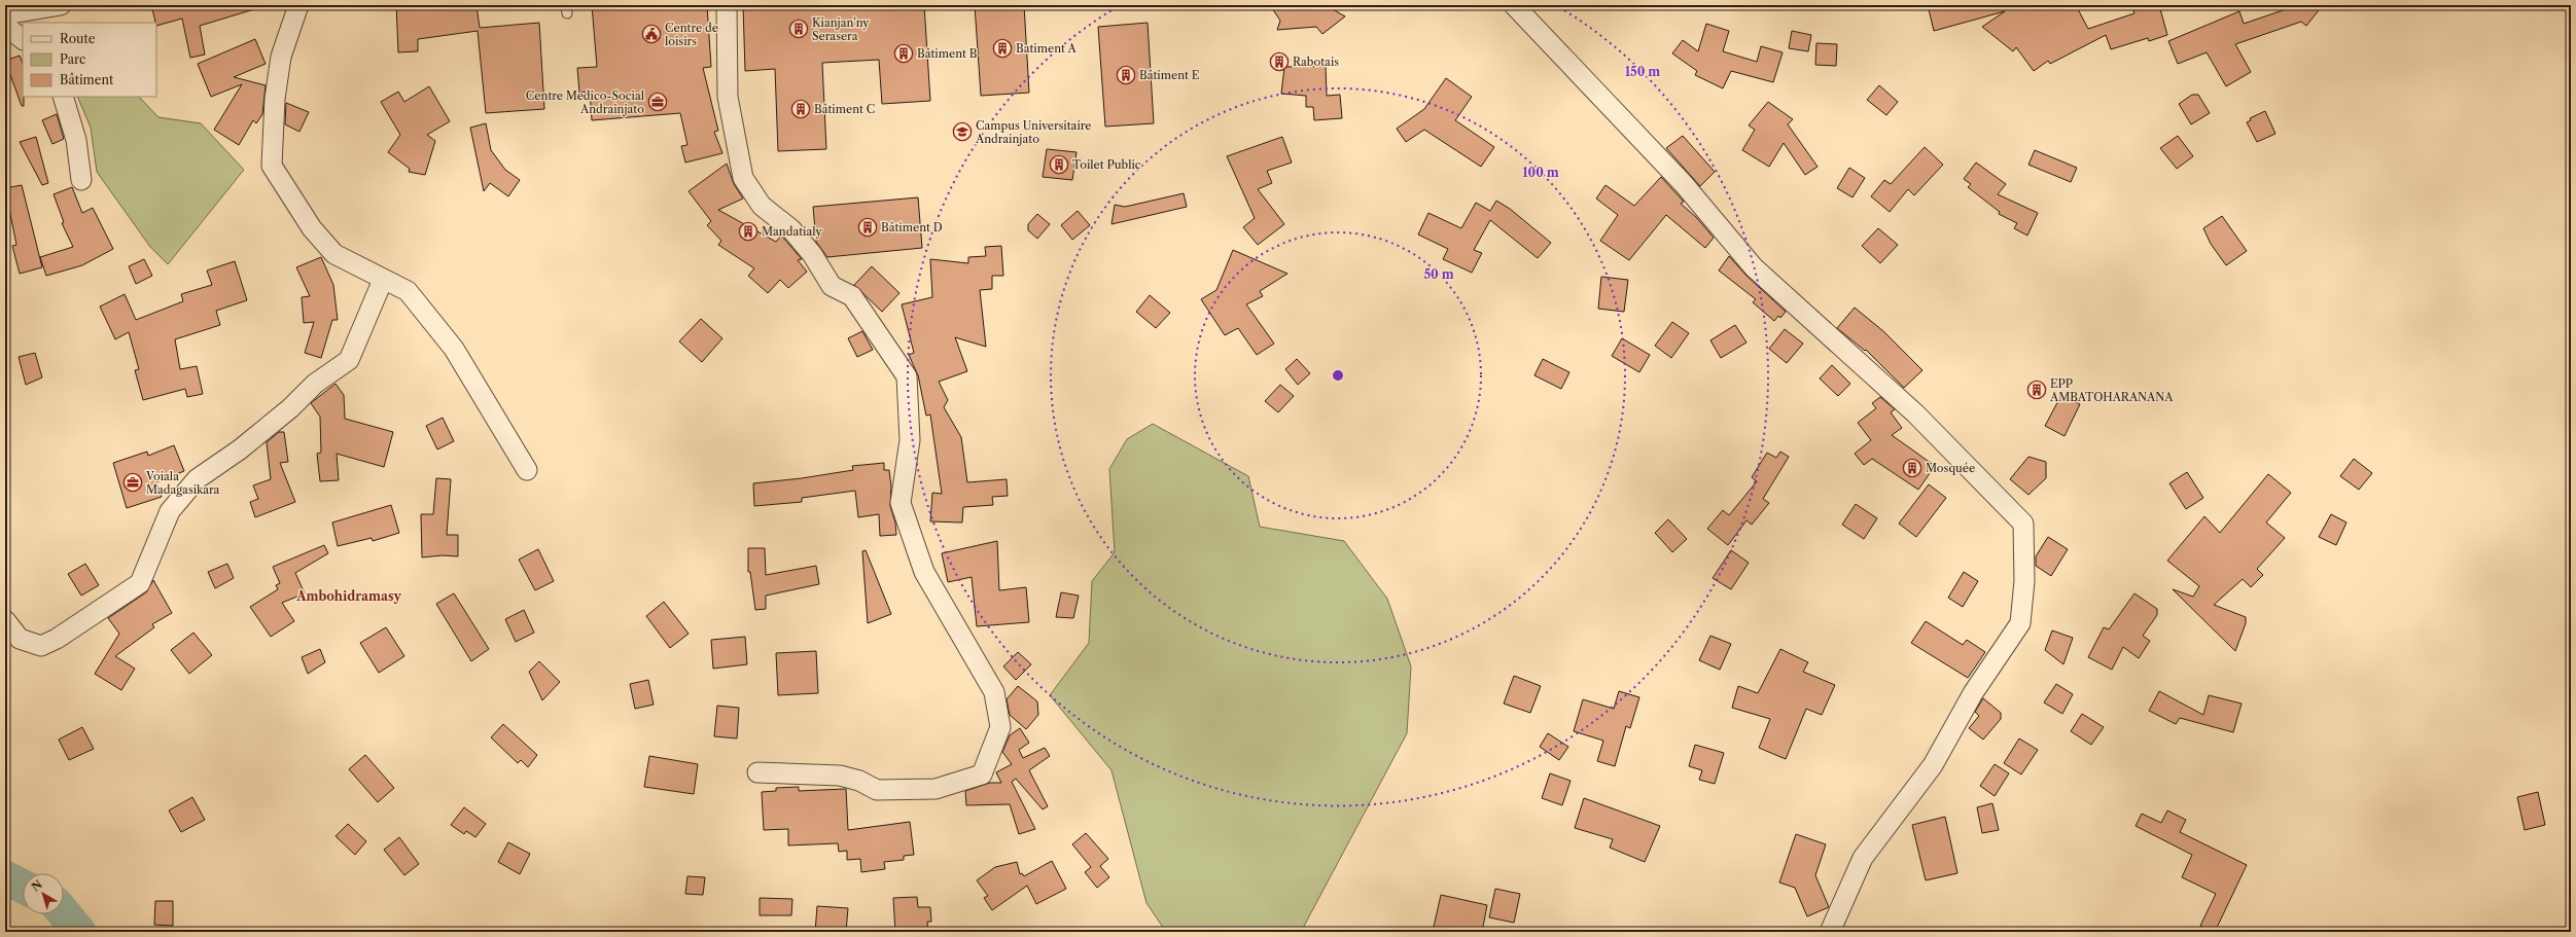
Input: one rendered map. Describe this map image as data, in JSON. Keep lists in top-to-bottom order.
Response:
{
  "districts": ["Ambohidramasy"],
  "places": {
    "building": [
      "Kianjan'ny Serasera",
      "Batiment A",
      "Bâtiment B",
      "Rabotais",
      "Bâtiment E",
      "Bâtiment C",
      "Toilet Public",
      "Bâtiment D",
      "Mandatialy",
      "EPP AMBATOHARANANA",
      "Mosquée"
    ],
    "public building": ["Centre de loisirs"],
    "office": ["Centre Medico-Social Andrainjato", "Voiala Madagasikara"],
    "school or university": ["Campus Universitaire Andrainjato"]
  },
  "legend": ["Route", "Parc", "Bâtiment"],
  "north": "top left",
  "rings": ["150 m", "100 m", "50 m"]
}
